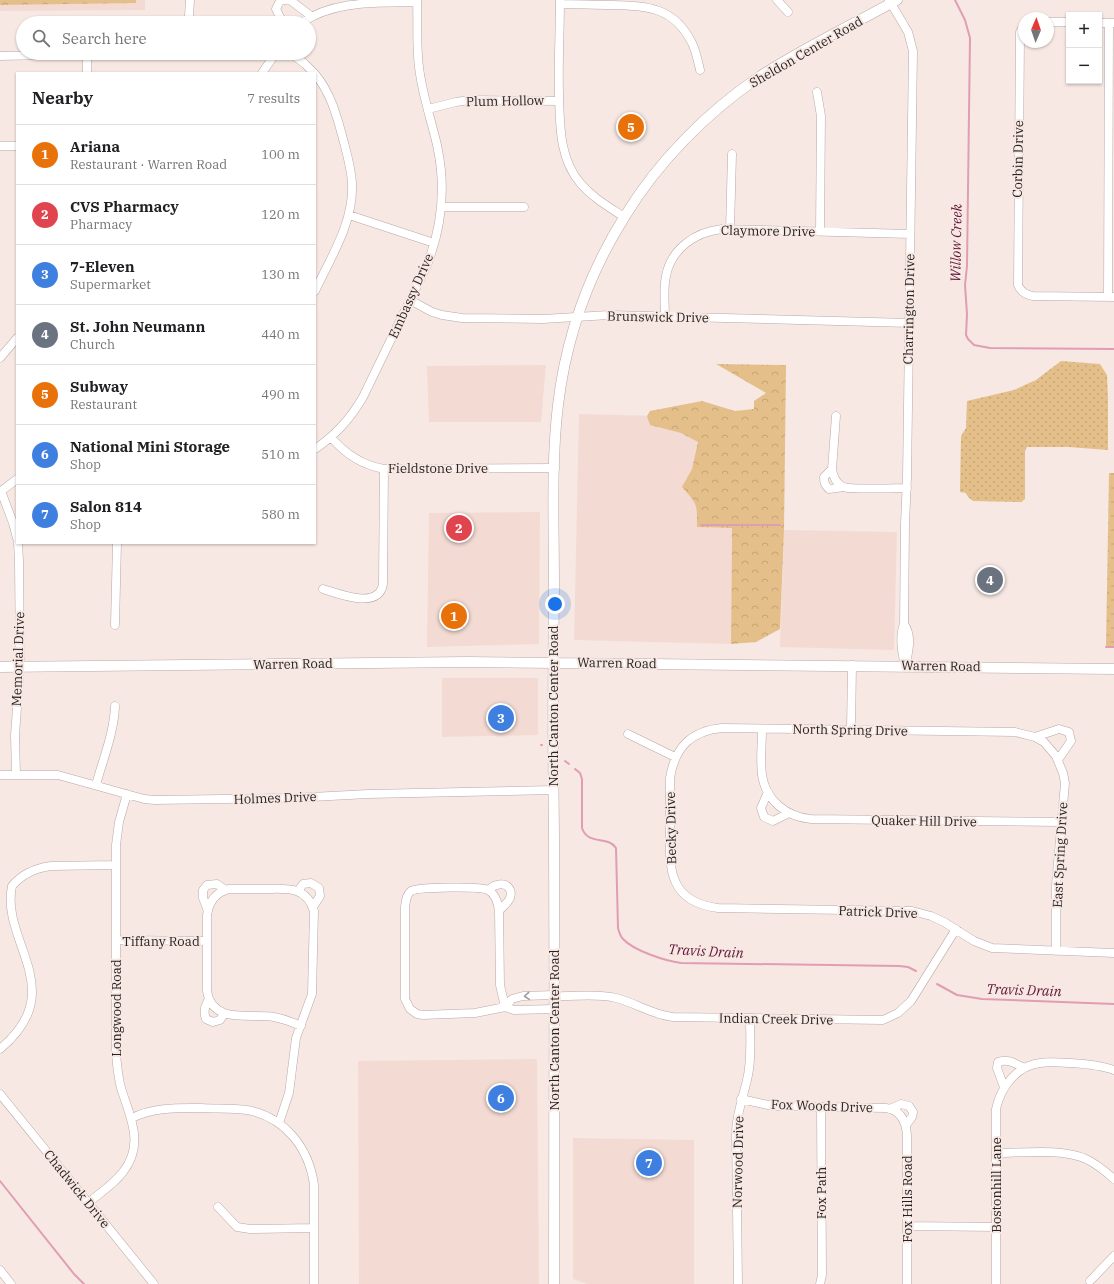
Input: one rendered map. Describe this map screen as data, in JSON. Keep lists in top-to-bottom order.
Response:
{
  "streets": {
    "main road": ["Sheldon Center Road", "Warren Road", "North Canton Center Road"],
    "street": [
      "Plum Hollow",
      "Corbin Drive",
      "Claymore Drive",
      "Embassy Drive",
      "Charrington Drive",
      "Brunswick Drive",
      "Fieldstone Drive",
      "Memorial Drive",
      "North Spring Drive",
      "Holmes Drive",
      "Quaker Hill Drive",
      "Becky Drive",
      "East Spring Drive",
      "Patrick Drive",
      "Tiffany Road",
      "Longwood Road",
      "Indian Creek Drive",
      "Fox Woods Drive",
      "Norwood Drive",
      "Bostonhill Lane",
      "Chadwick Drive",
      "Fox Path",
      "Fox Hills Road"
    ]
  },
  "crossings": [
    ["Sheldon Center Road", "Charrington Drive"],
    ["Sheldon Center Road", "North Canton Center Road"],
    ["Plum Hollow", "Embassy Drive"],
    ["Claymore Drive", "Charrington Drive"],
    ["Claymore Drive", "Brunswick Drive"],
    ["Embassy Drive", "Brunswick Drive"],
    ["Embassy Drive", "Fieldstone Drive"],
    ["Charrington Drive", "Brunswick Drive"],
    ["Charrington Drive", "Warren Road"],
    ["Brunswick Drive", "North Canton Center Road"],
    ["Fieldstone Drive", "North Canton Center Road"],
    ["Memorial Drive", "Warren Road"],
    ["Memorial Drive", "Holmes Drive"],
    ["Warren Road", "North Canton Center Road"],
    ["North Canton Center Road", "Holmes Drive"],
    ["North Canton Center Road", "Indian Creek Drive"],
    ["North Spring Drive", "Quaker Hill Drive"],
    ["North Spring Drive", "Becky Drive"],
    ["North Spring Drive", "East Spring Drive"],
    ["Holmes Drive", "Longwood Road"],
    ["Quaker Hill Drive", "East Spring Drive"],
    ["Becky Drive", "Patrick Drive"],
    ["East Spring Drive", "Patrick Drive"],
    ["Patrick Drive", "Indian Creek Drive"],
    ["Tiffany Road", "Longwood Road"],
    ["Longwood Road", "Chadwick Drive"],
    ["Indian Creek Drive", "Norwood Drive"],
    ["Fox Woods Drive", "Norwood Drive"],
    ["Fox Woods Drive", "Fox Path"],
    ["Fox Woods Drive", "Fox Hills Road"]
  ],
  "water": ["Willow Creek", "Travis Drain"],
  "north": "top",
  "page": {
    "map_buttons": ["+", "−"],
    "search": "Search here",
    "heading": ["Nearby", "7 results"],
    "pins": [
      "5",
      "2",
      "4",
      "1",
      "3",
      "6",
      "7"
    ],
    "list": [
      {
        "mark": "1",
        "name": "Ariana",
        "note": "Restaurant · Warren Road",
        "value": "100 m"
      },
      {
        "mark": "2",
        "name": "CVS Pharmacy",
        "note": "Pharmacy",
        "value": "120 m"
      },
      {
        "mark": "3",
        "name": "7-Eleven",
        "note": "Supermarket",
        "value": "130 m"
      },
      {
        "mark": "4",
        "name": "St. John Neumann",
        "note": "Church",
        "value": "440 m"
      },
      {
        "mark": "5",
        "name": "Subway",
        "note": "Restaurant",
        "value": "490 m"
      },
      {
        "mark": "6",
        "name": "National Mini Storage",
        "note": "Shop",
        "value": "510 m"
      },
      {
        "mark": "7",
        "name": "Salon 814",
        "note": "Shop",
        "value": "580 m"
      }
    ]
  }
}
